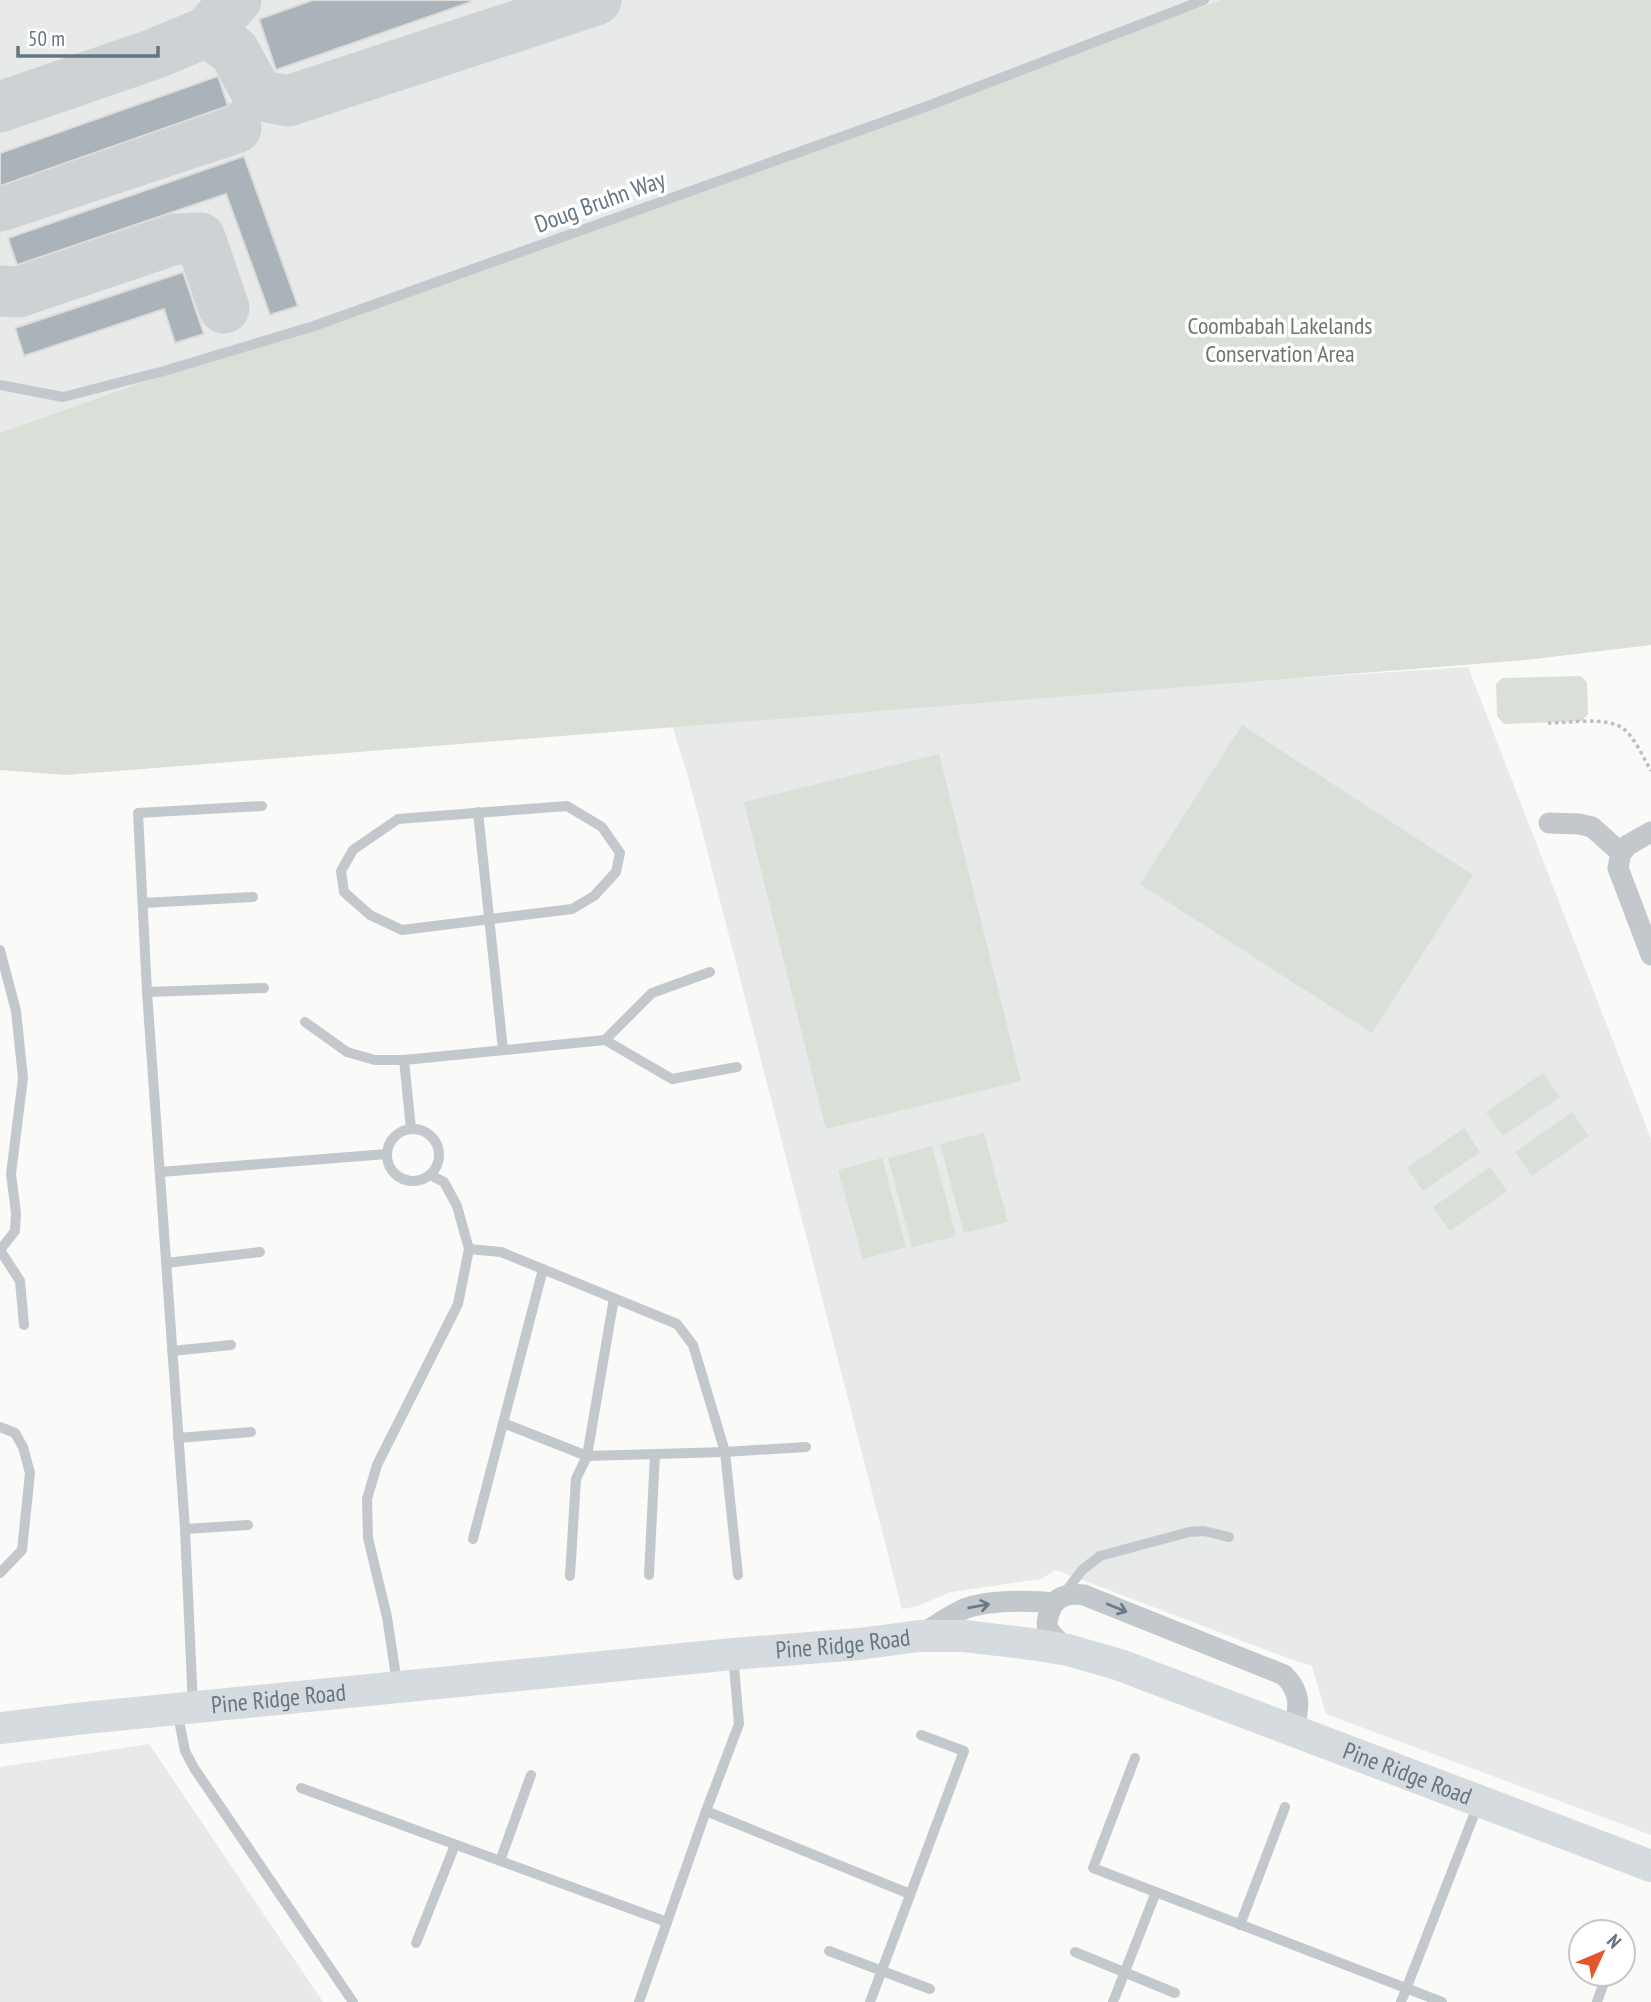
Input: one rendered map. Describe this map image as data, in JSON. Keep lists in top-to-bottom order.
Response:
{
  "streets": {
    "street": ["Pine Ridge Road"],
    "lane": ["Doug Bruhn Way"]
  },
  "parks": ["Coombabah Lakelands Conservation Area"],
  "scale_bar": "50 m",
  "north": "top right"
}
